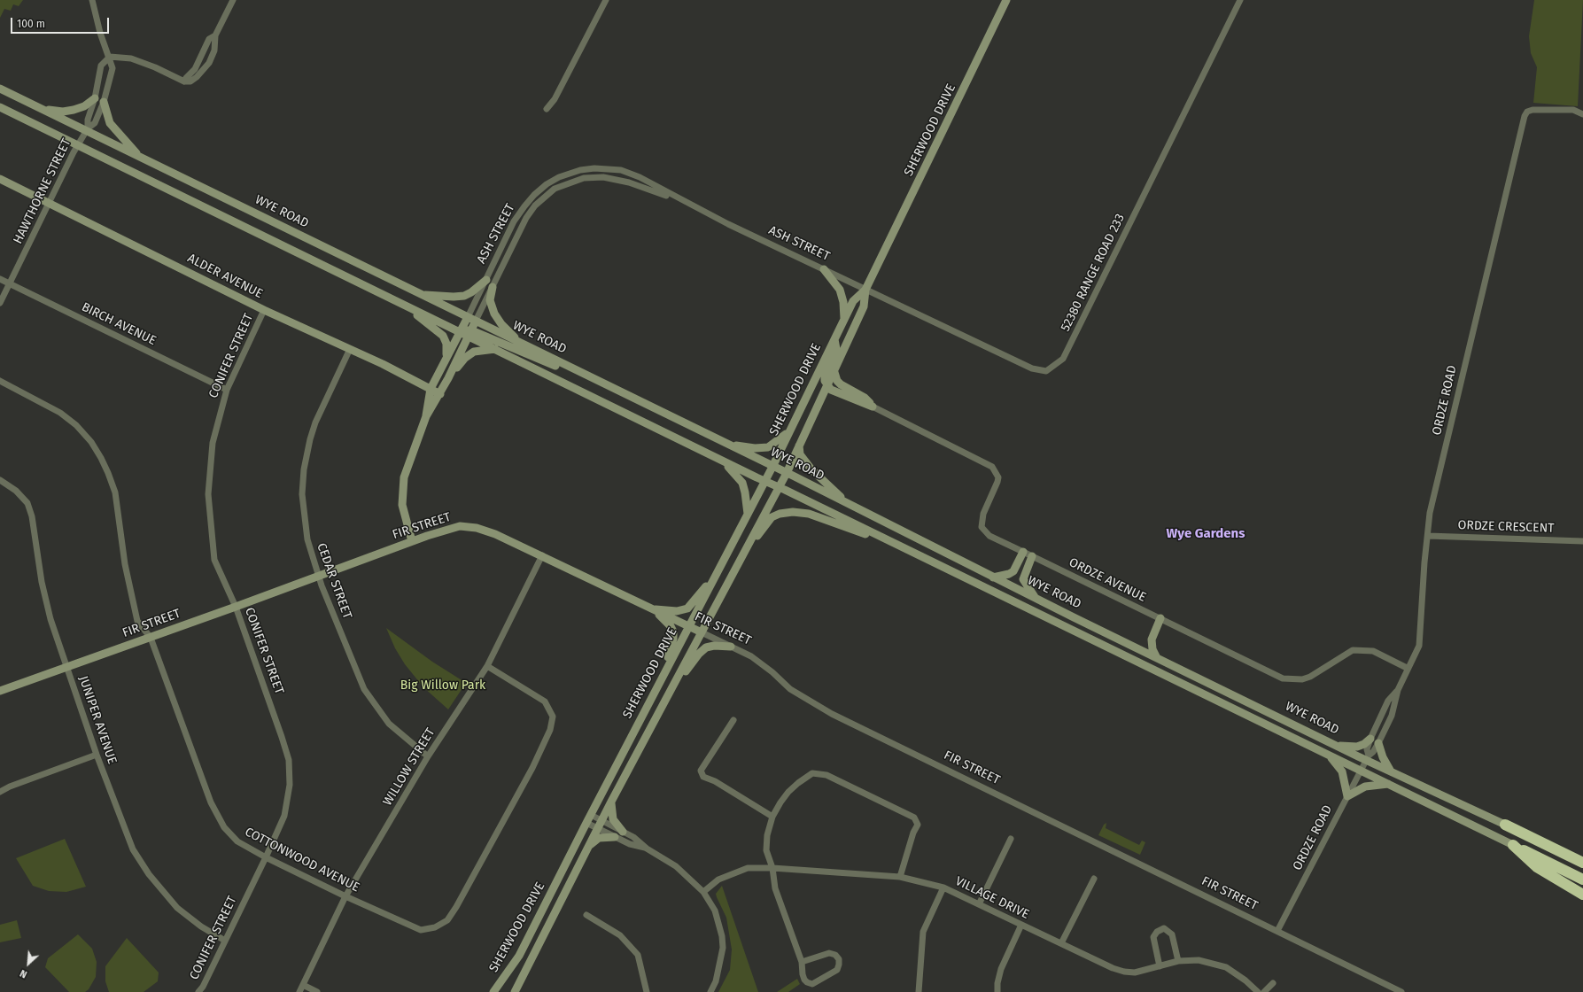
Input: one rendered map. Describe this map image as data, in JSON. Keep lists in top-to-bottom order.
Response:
{
  "streets": {
    "highway": ["WYE ROAD"],
    "main road": [
      "SHERWOOD DRIVE",
      "ASH STREET",
      "ALDER AVENUE",
      "FIR STREET"
    ],
    "street": [
      "HAWTHORNE STREET",
      "52380 RANGE ROAD 233",
      "BIRCH AVENUE",
      "CONIFER STREET",
      "ORDZE ROAD",
      "ORDZE CRESCENT",
      "ORDZE AVENUE",
      "CEDAR STREET",
      "JUNIPER AVENUE",
      "WILLOW STREET",
      "COTTONWOOD AVENUE",
      "VILLAGE DRIVE"
    ]
  },
  "crossings": [
    ["SHERWOOD DRIVE", "WYE ROAD"],
    ["SHERWOOD DRIVE", "ASH STREET"],
    ["SHERWOOD DRIVE", "52380 RANGE ROAD 233"],
    ["SHERWOOD DRIVE", "FIR STREET"],
    ["HAWTHORNE STREET", "WYE ROAD"],
    ["HAWTHORNE STREET", "ALDER AVENUE"],
    ["HAWTHORNE STREET", "BIRCH AVENUE"],
    ["WYE ROAD", "ASH STREET"],
    ["WYE ROAD", "ORDZE ROAD"],
    ["ASH STREET", "52380 RANGE ROAD 233"],
    ["ASH STREET", "ALDER AVENUE"],
    ["ASH STREET", "FIR STREET"],
    ["ALDER AVENUE", "CONIFER STREET"],
    ["ALDER AVENUE", "CEDAR STREET"],
    ["BIRCH AVENUE", "CONIFER STREET"],
    ["CONIFER STREET", "FIR STREET"],
    ["CONIFER STREET", "JUNIPER AVENUE"],
    ["CONIFER STREET", "COTTONWOOD AVENUE"],
    ["ORDZE ROAD", "FIR STREET"],
    ["ORDZE ROAD", "ORDZE CRESCENT"],
    ["ORDZE ROAD", "ORDZE AVENUE"],
    ["FIR STREET", "CEDAR STREET"],
    ["FIR STREET", "JUNIPER AVENUE"],
    ["FIR STREET", "WILLOW STREET"],
    ["FIR STREET", "COTTONWOOD AVENUE"],
    ["CEDAR STREET", "WILLOW STREET"],
    ["WILLOW STREET", "COTTONWOOD AVENUE"]
  ],
  "districts": ["Wye Gardens"],
  "parks": ["Big Willow Park"],
  "scale_bar": "100 m",
  "north": "bottom left"
}
